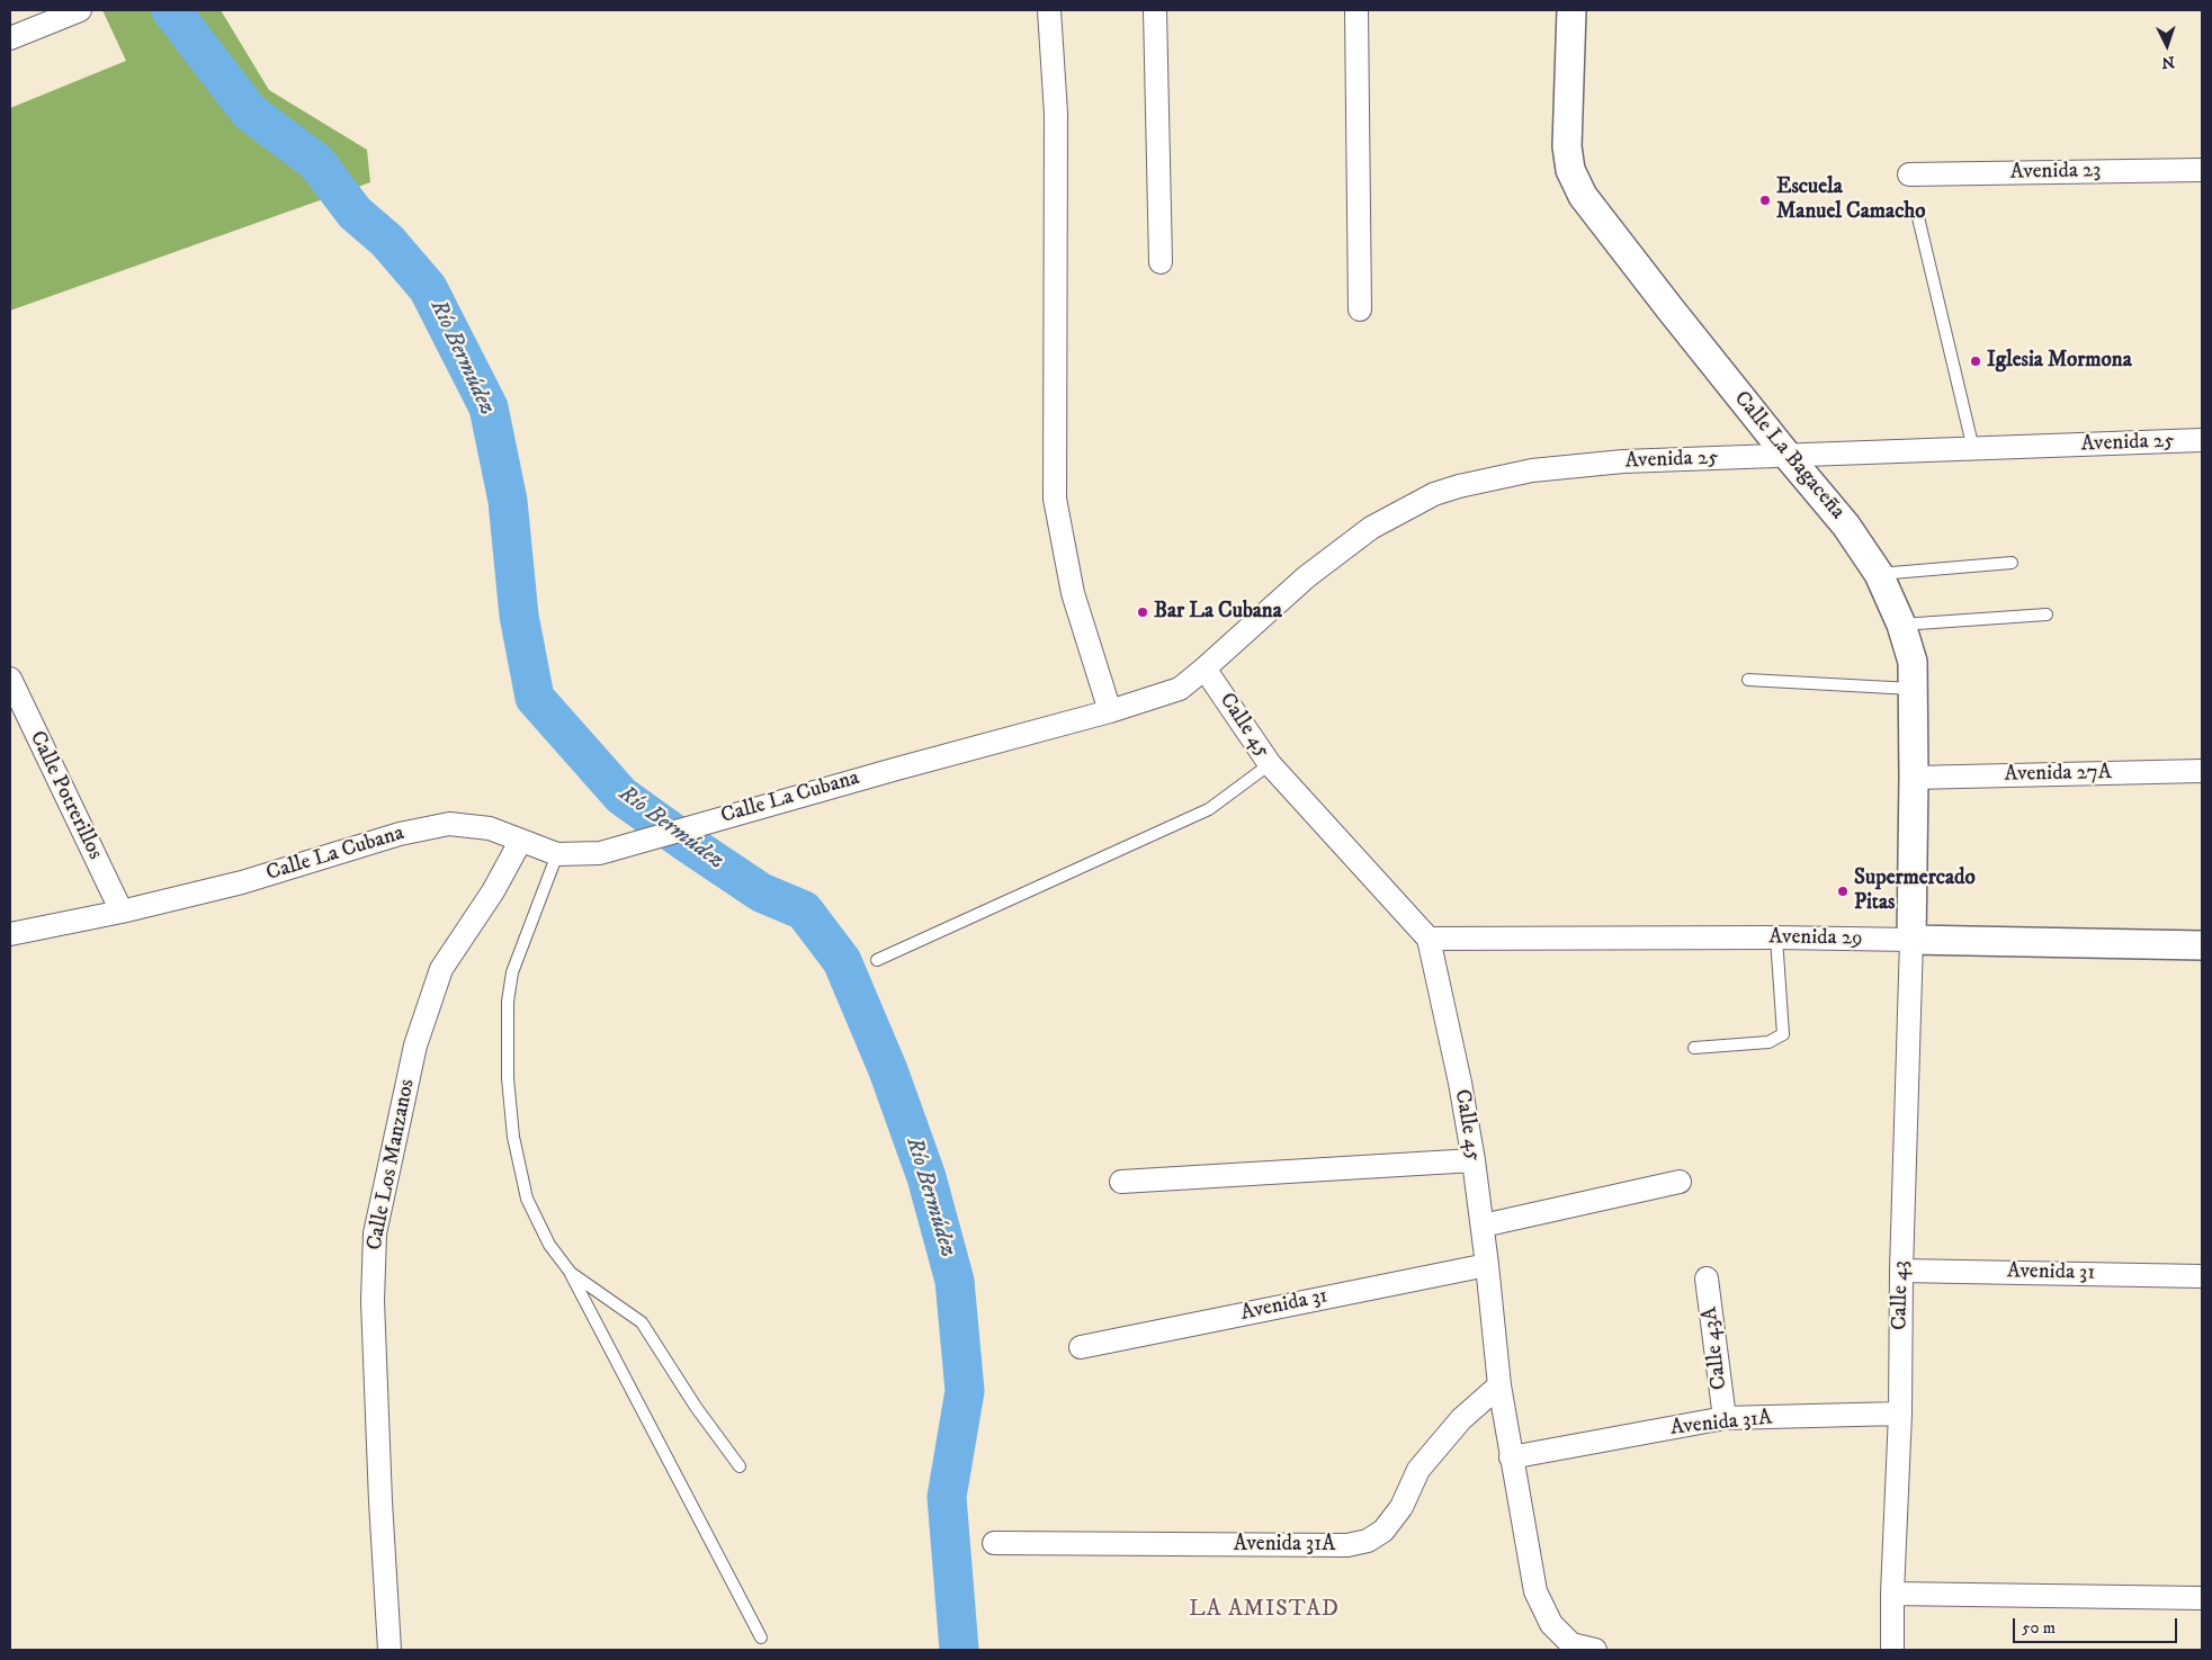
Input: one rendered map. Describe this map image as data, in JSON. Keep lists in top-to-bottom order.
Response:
{
  "streets": {
    "street": [
      "Avenida 23",
      "Avenida 25",
      "Calle La Bagaceña",
      "Calle 45",
      "Avenida 27A",
      "Calle Potrerillos",
      "Calle La Cubana",
      "Avenida 29",
      "Calle Los Manzanos",
      "Avenida 31",
      "Calle 43",
      "Calle 43A",
      "Avenida 31A"
    ]
  },
  "crossings": [
    ["Avenida 25", "Calle La Bagaceña"],
    ["Avenida 25", "Calle 45"],
    ["Avenida 25", "Calle La Cubana"],
    ["Calle La Bagaceña", "Avenida 27A"],
    ["Calle La Bagaceña", "Avenida 29"],
    ["Calle La Bagaceña", "Calle 43"],
    ["Calle 45", "Calle La Cubana"],
    ["Calle 45", "Avenida 29"],
    ["Calle 45", "Avenida 31"],
    ["Calle 45", "Avenida 31A"],
    ["Calle Potrerillos", "Calle La Cubana"],
    ["Calle La Cubana", "Calle Los Manzanos"],
    ["Avenida 29", "Calle 43"],
    ["Avenida 31", "Calle 43"],
    ["Calle 43", "Avenida 31A"],
    ["Calle 43A", "Avenida 31A"]
  ],
  "districts": ["LA AMISTAD"],
  "water": ["Río Bermúdez"],
  "places": [
    "Escuela Manuel Camacho",
    "Iglesia Mormona",
    "Bar La Cubana",
    "Supermercado Pitas"
  ],
  "scale_bar": "50 m",
  "north": "bottom"
}
